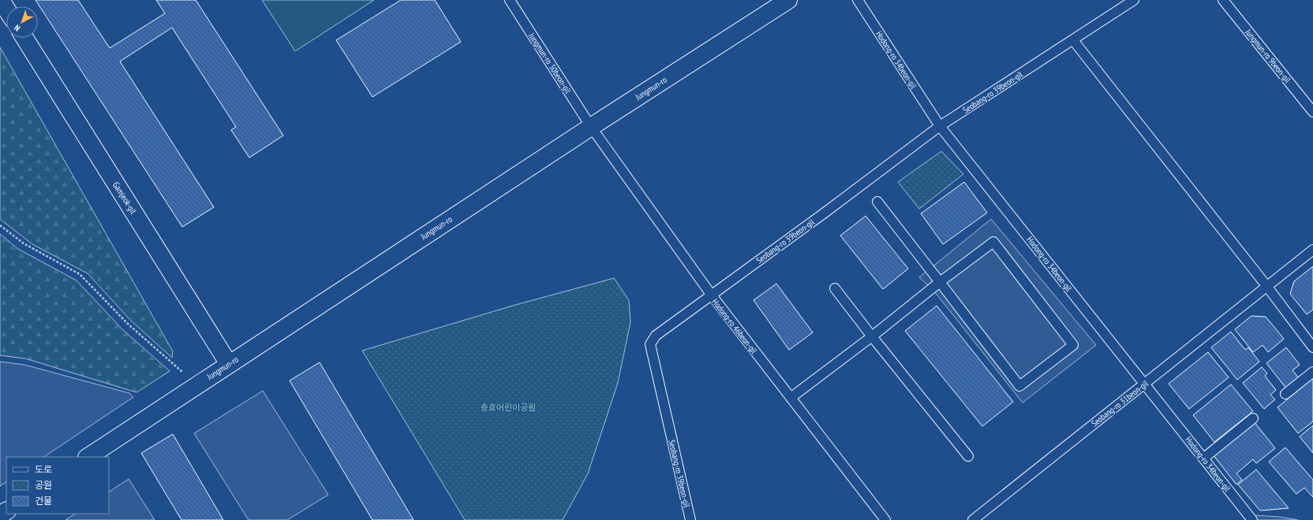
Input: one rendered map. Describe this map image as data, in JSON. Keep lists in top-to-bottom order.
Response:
{
  "streets": {
    "street": ["Jungmun-ro", "Gamjeok-gil"],
    "lane": [
      "Jungmun-ro 9beon-gil",
      "Hodong-ro 34beon-gil",
      "Jungmun-ro 30beon-gil",
      "Seobang-ro 39beon-gil",
      "Hodong-ro 46beon-gil",
      "Seobang-ro 31beon-gil"
    ]
  },
  "crossings": [
    ["Hodong-ro 34beon-gil", "Seobang-ro 39beon-gil"],
    ["Hodong-ro 34beon-gil", "Seobang-ro 31beon-gil"],
    ["Jungmun-ro 30beon-gil", "Jungmun-ro"],
    ["Jungmun-ro 30beon-gil", "Hodong-ro 46beon-gil"],
    ["Jungmun-ro", "Gamjeok-gil"],
    ["Jungmun-ro", "Hodong-ro 46beon-gil"],
    ["Seobang-ro 39beon-gil", "Hodong-ro 46beon-gil"]
  ],
  "parks": ["충효어린이공원"],
  "legend": ["도로", "공원", "건물"],
  "north": "bottom left"
}
